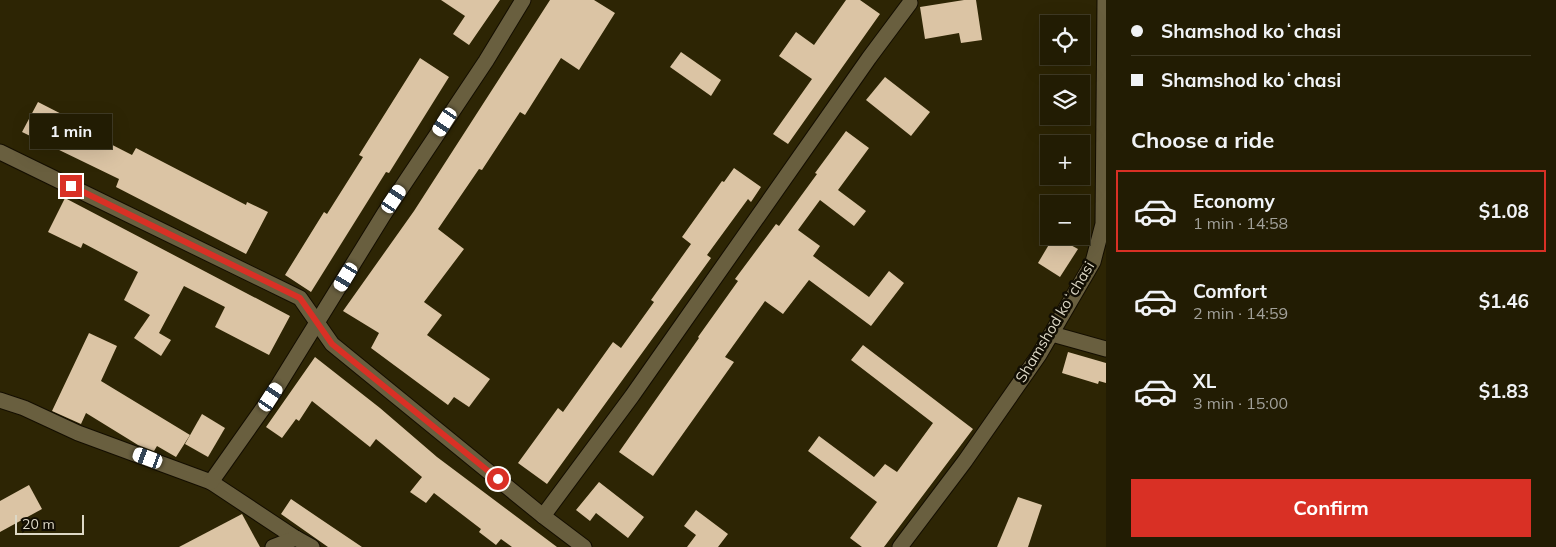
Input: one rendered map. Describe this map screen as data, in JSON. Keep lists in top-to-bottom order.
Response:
{
  "streets": {
    "street": ["Shamshod koʻchasi"]
  },
  "scale_bar": "20 m",
  "page": {
    "banner": ["Shamshod koʻchasi", "Shamshod koʻchasi"],
    "map_buttons": ["+", "−"],
    "heading": "Choose a ride",
    "bubble": "1 min",
    "list": [
      {
        "name": "Economy",
        "note": "1 min · 14:58",
        "value": "$1.08"
      },
      {
        "name": "Comfort",
        "note": "2 min · 14:59",
        "value": "$1.46"
      },
      {
        "name": "XL",
        "note": "3 min · 15:00",
        "value": "$1.83"
      }
    ],
    "buttons": "Confirm",
    "scale": "20 m"
  }
}
